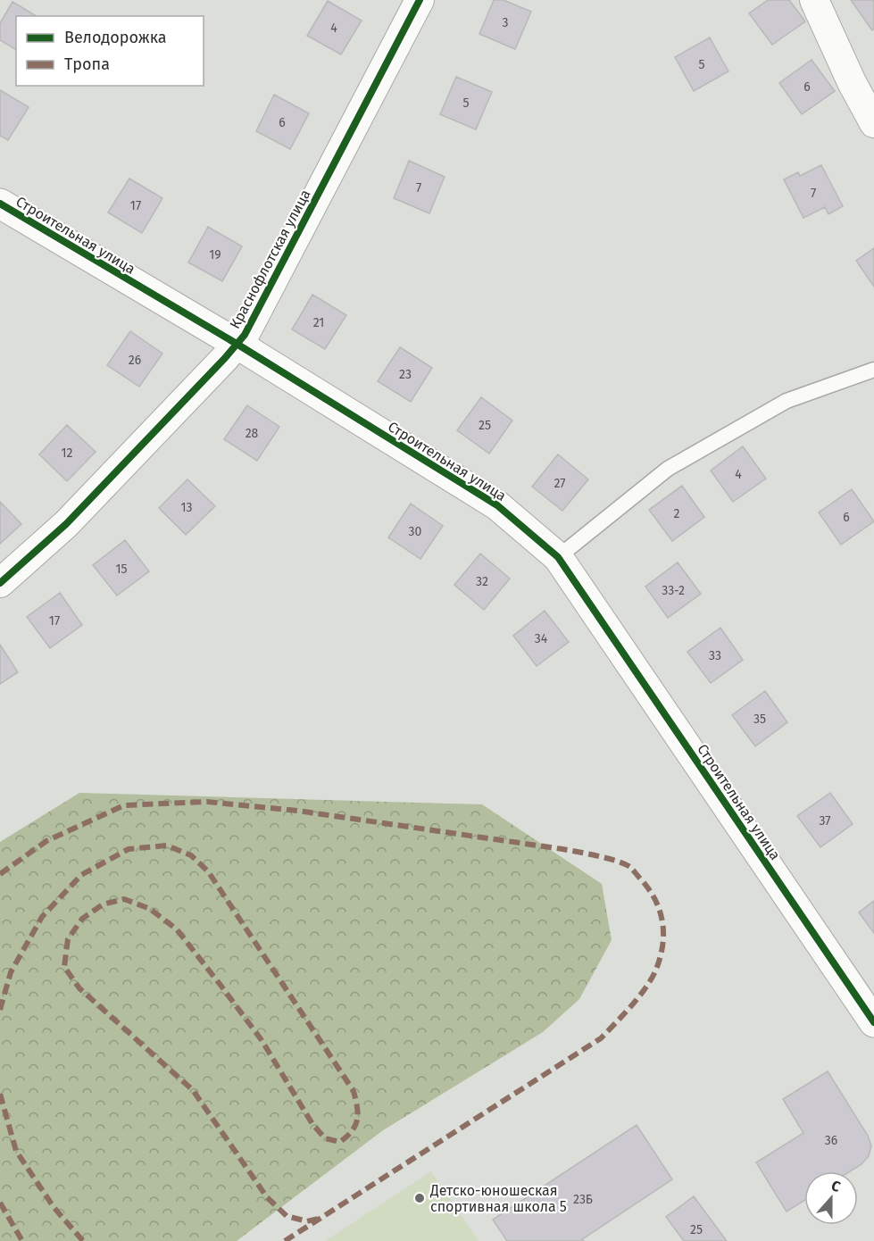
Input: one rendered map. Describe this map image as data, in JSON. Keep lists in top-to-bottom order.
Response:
{
  "streets": {
    "street": ["Строительная улица", "Краснофлотская улица"]
  },
  "crossings": [
    ["Строительная улица", "Краснофлотская улица"]
  ],
  "places": ["Детско-юношеская спортивная школа 5"],
  "house_numbers": [
    "3",
    "4",
    "5",
    "6",
    "5",
    "6",
    "7",
    "7",
    "17",
    "19",
    "21",
    "26",
    "23",
    "25",
    "28",
    "12",
    "4",
    "27",
    "13",
    "2",
    "6",
    "30",
    "15",
    "32",
    "33-2",
    "17",
    "34",
    "33",
    "35",
    "37",
    "36",
    "23Б",
    "25"
  ],
  "legend": ["Велодорожка", "Тропа"],
  "north": "top"
}
